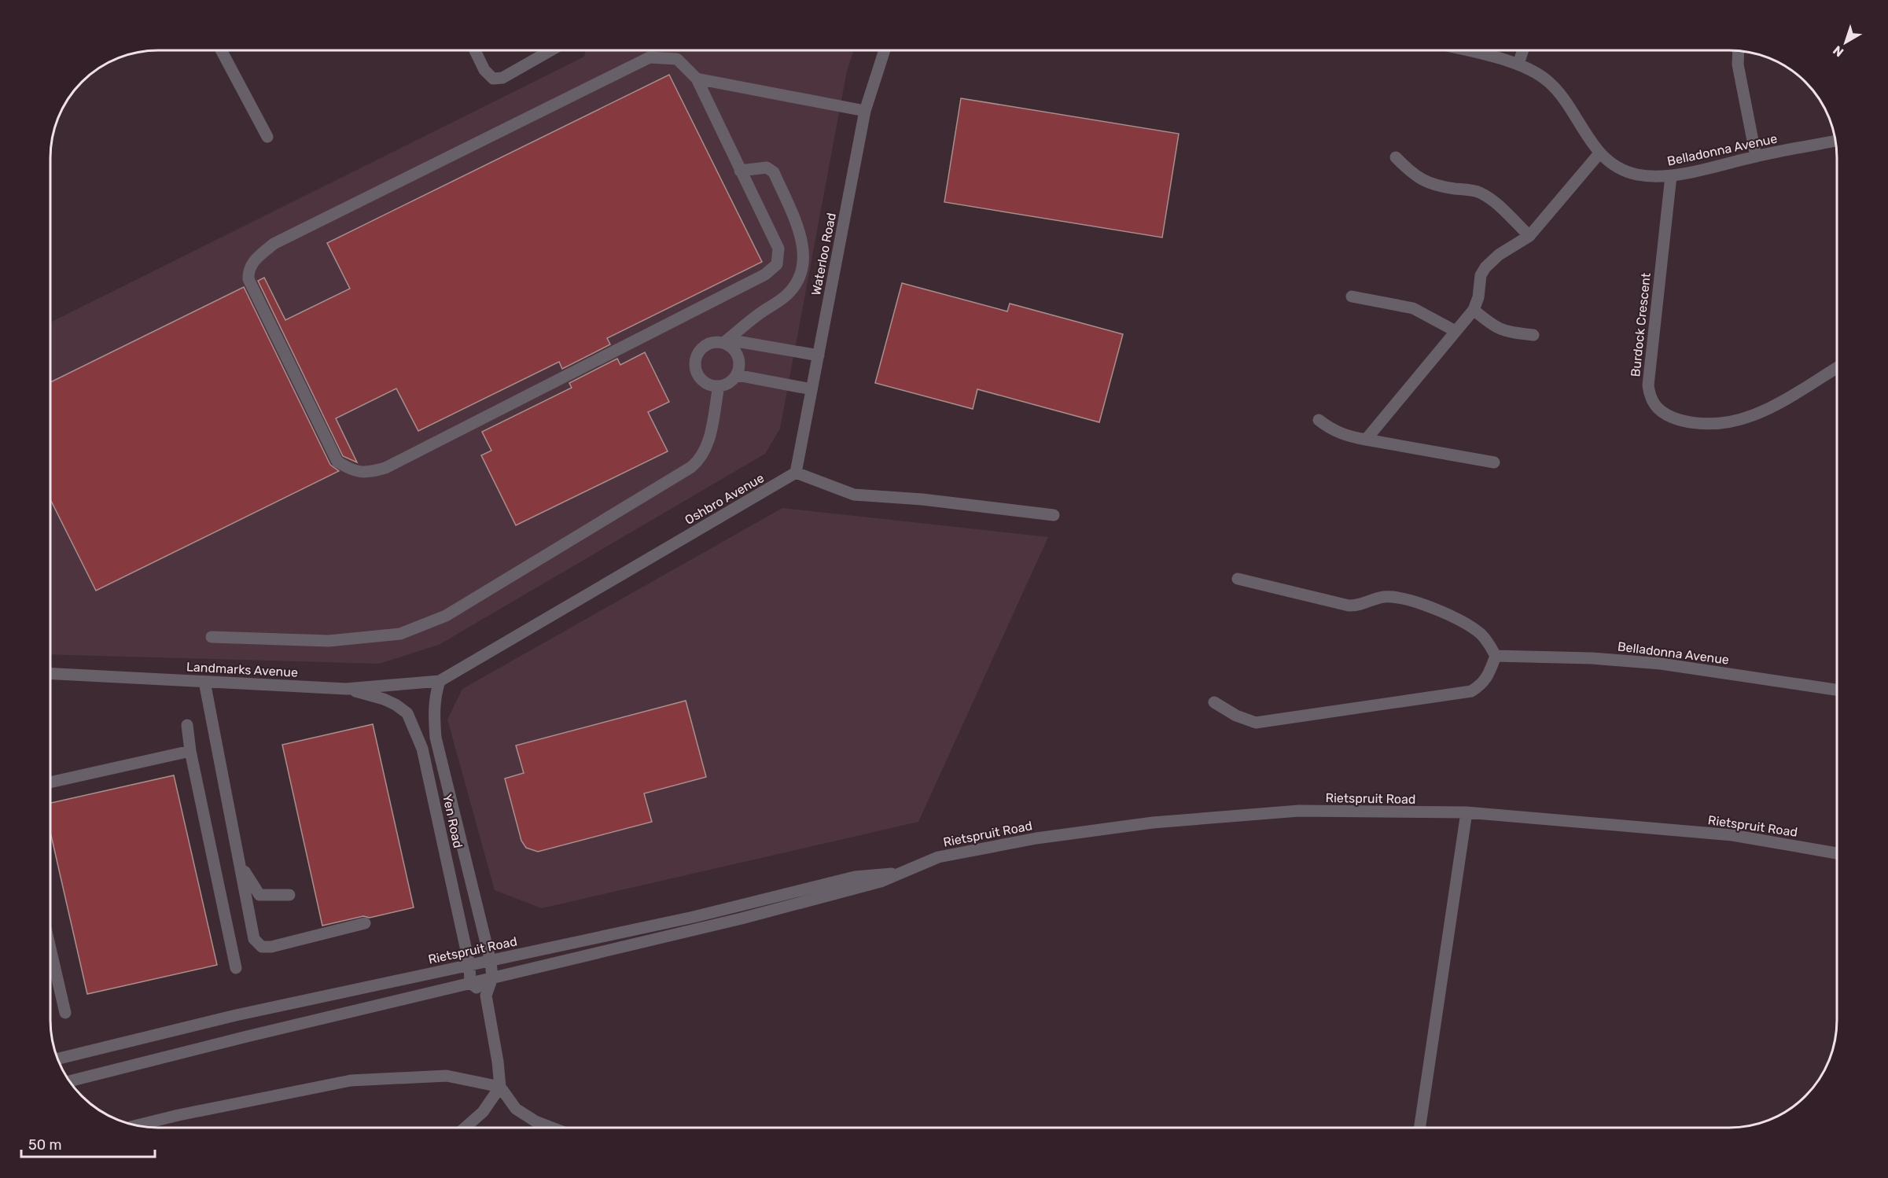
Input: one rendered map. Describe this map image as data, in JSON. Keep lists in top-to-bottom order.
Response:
{
  "streets": {
    "street": [
      "Belladonna Avenue",
      "Waterloo Road",
      "Burdock Crescent",
      "Oshbro Avenue",
      "Landmarks Avenue",
      "Rietspruit Road",
      "Yen Road"
    ]
  },
  "crossings": [
    ["Belladonna Avenue", "Burdock Crescent"],
    ["Waterloo Road", "Oshbro Avenue"],
    ["Oshbro Avenue", "Landmarks Avenue"],
    ["Oshbro Avenue", "Yen Road"],
    ["Landmarks Avenue", "Yen Road"],
    ["Rietspruit Road", "Yen Road"]
  ],
  "scale_bar": "50 m",
  "north": "bottom left"
}
